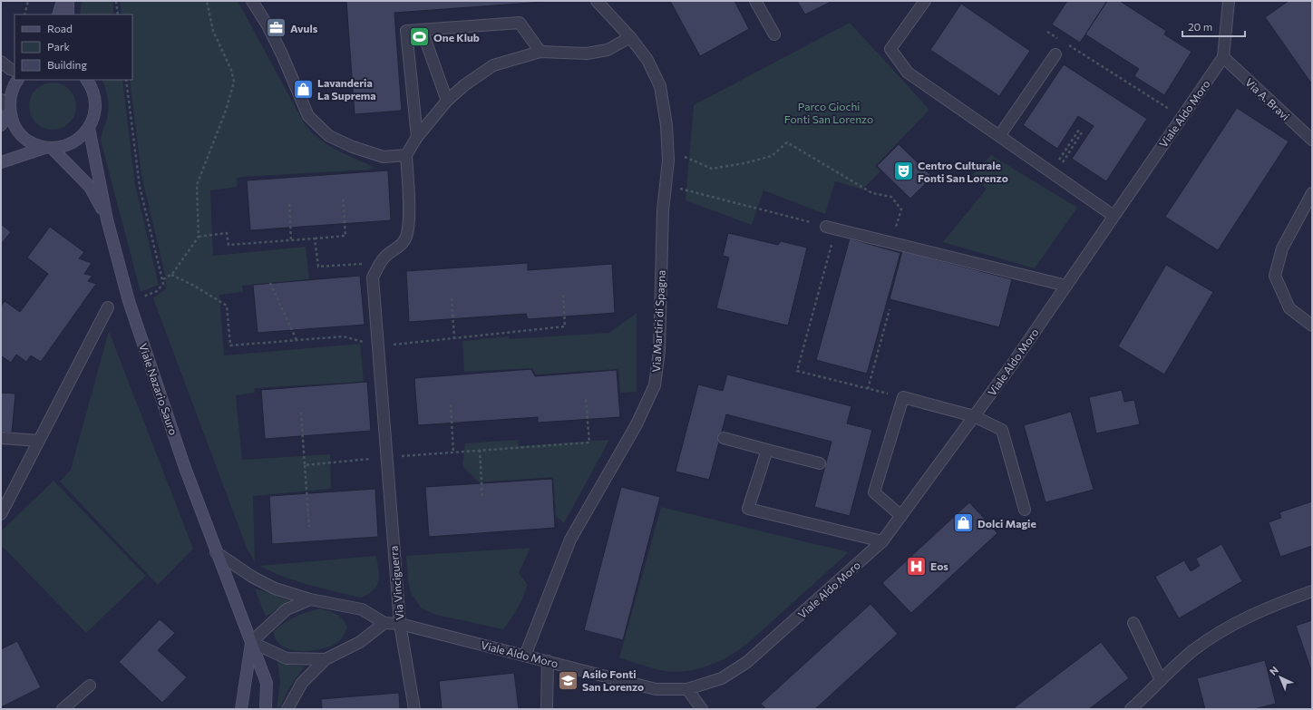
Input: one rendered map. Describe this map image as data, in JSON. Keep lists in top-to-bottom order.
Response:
{
  "streets": {
    "main road": ["Viale Nazario Sauro"],
    "street": [
      "Via A. Bravi",
      "Viale Aldo Moro",
      "Via Martiri di Spagna",
      "Via Vinciguerra"
    ]
  },
  "crossings": [
    ["Via A. Bravi", "Viale Aldo Moro"],
    ["Viale Aldo Moro", "Via Martiri di Spagna"],
    ["Viale Aldo Moro", "Via Vinciguerra"]
  ],
  "parks": ["Parco Giochi Fonti San Lorenzo"],
  "places": {
    "office": ["Avuls"],
    "sports": ["One Klub"],
    "shop": ["Lavanderia La Suprema", "Dolci Magie"],
    "theatre": ["Centro Culturale Fonti San Lorenzo"],
    "hospital": ["Eos"],
    "school or university": ["Asilo Fonti San Lorenzo"]
  },
  "legend": ["Road", "Park", "Building"],
  "scale_bar": "20 m",
  "north": "top left"
}
